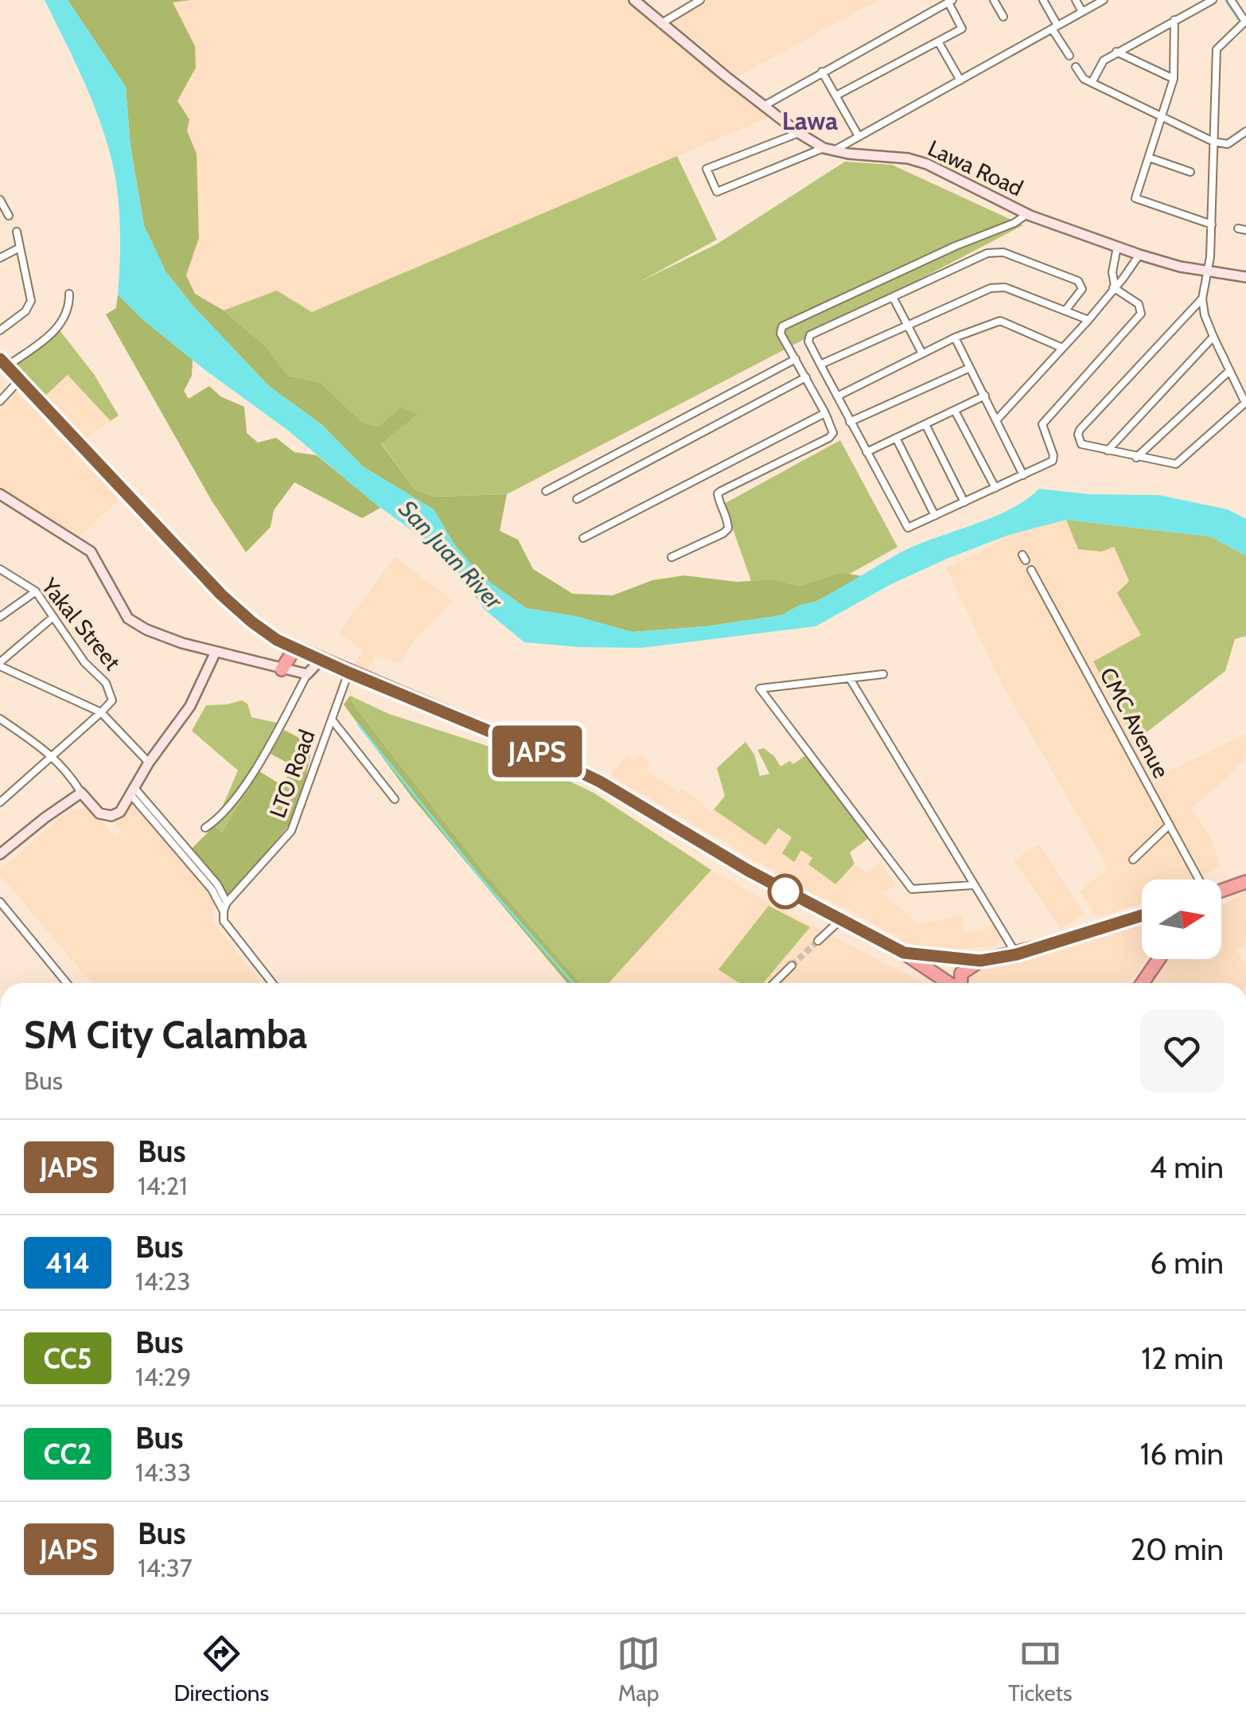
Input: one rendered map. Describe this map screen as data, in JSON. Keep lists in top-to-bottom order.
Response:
{
  "streets": {
    "main road": ["Lawa Road"],
    "street": ["Yakal Street", "CMC Avenue", "LTO Road"]
  },
  "districts": ["Lawa"],
  "water": ["San Juan River"],
  "lines": ["bus line JAPS"],
  "north": "right",
  "page": {
    "on_map": "JAPS",
    "heading": ["SM City Calamba", "Bus"],
    "list": [
      {
        "mark": "JAPS",
        "name": "Bus",
        "note": "14:21",
        "value": "4 min"
      },
      {
        "mark": "414",
        "name": "Bus",
        "note": "14:23",
        "value": "6 min"
      },
      {
        "mark": "CC5",
        "name": "Bus",
        "note": "14:29",
        "value": "12 min"
      },
      {
        "mark": "CC2",
        "name": "Bus",
        "note": "14:33",
        "value": "16 min"
      },
      {
        "mark": "JAPS",
        "name": "Bus",
        "note": "14:37",
        "value": "20 min"
      }
    ],
    "tabs": ["Directions", "Map", "Tickets"]
  }
}
